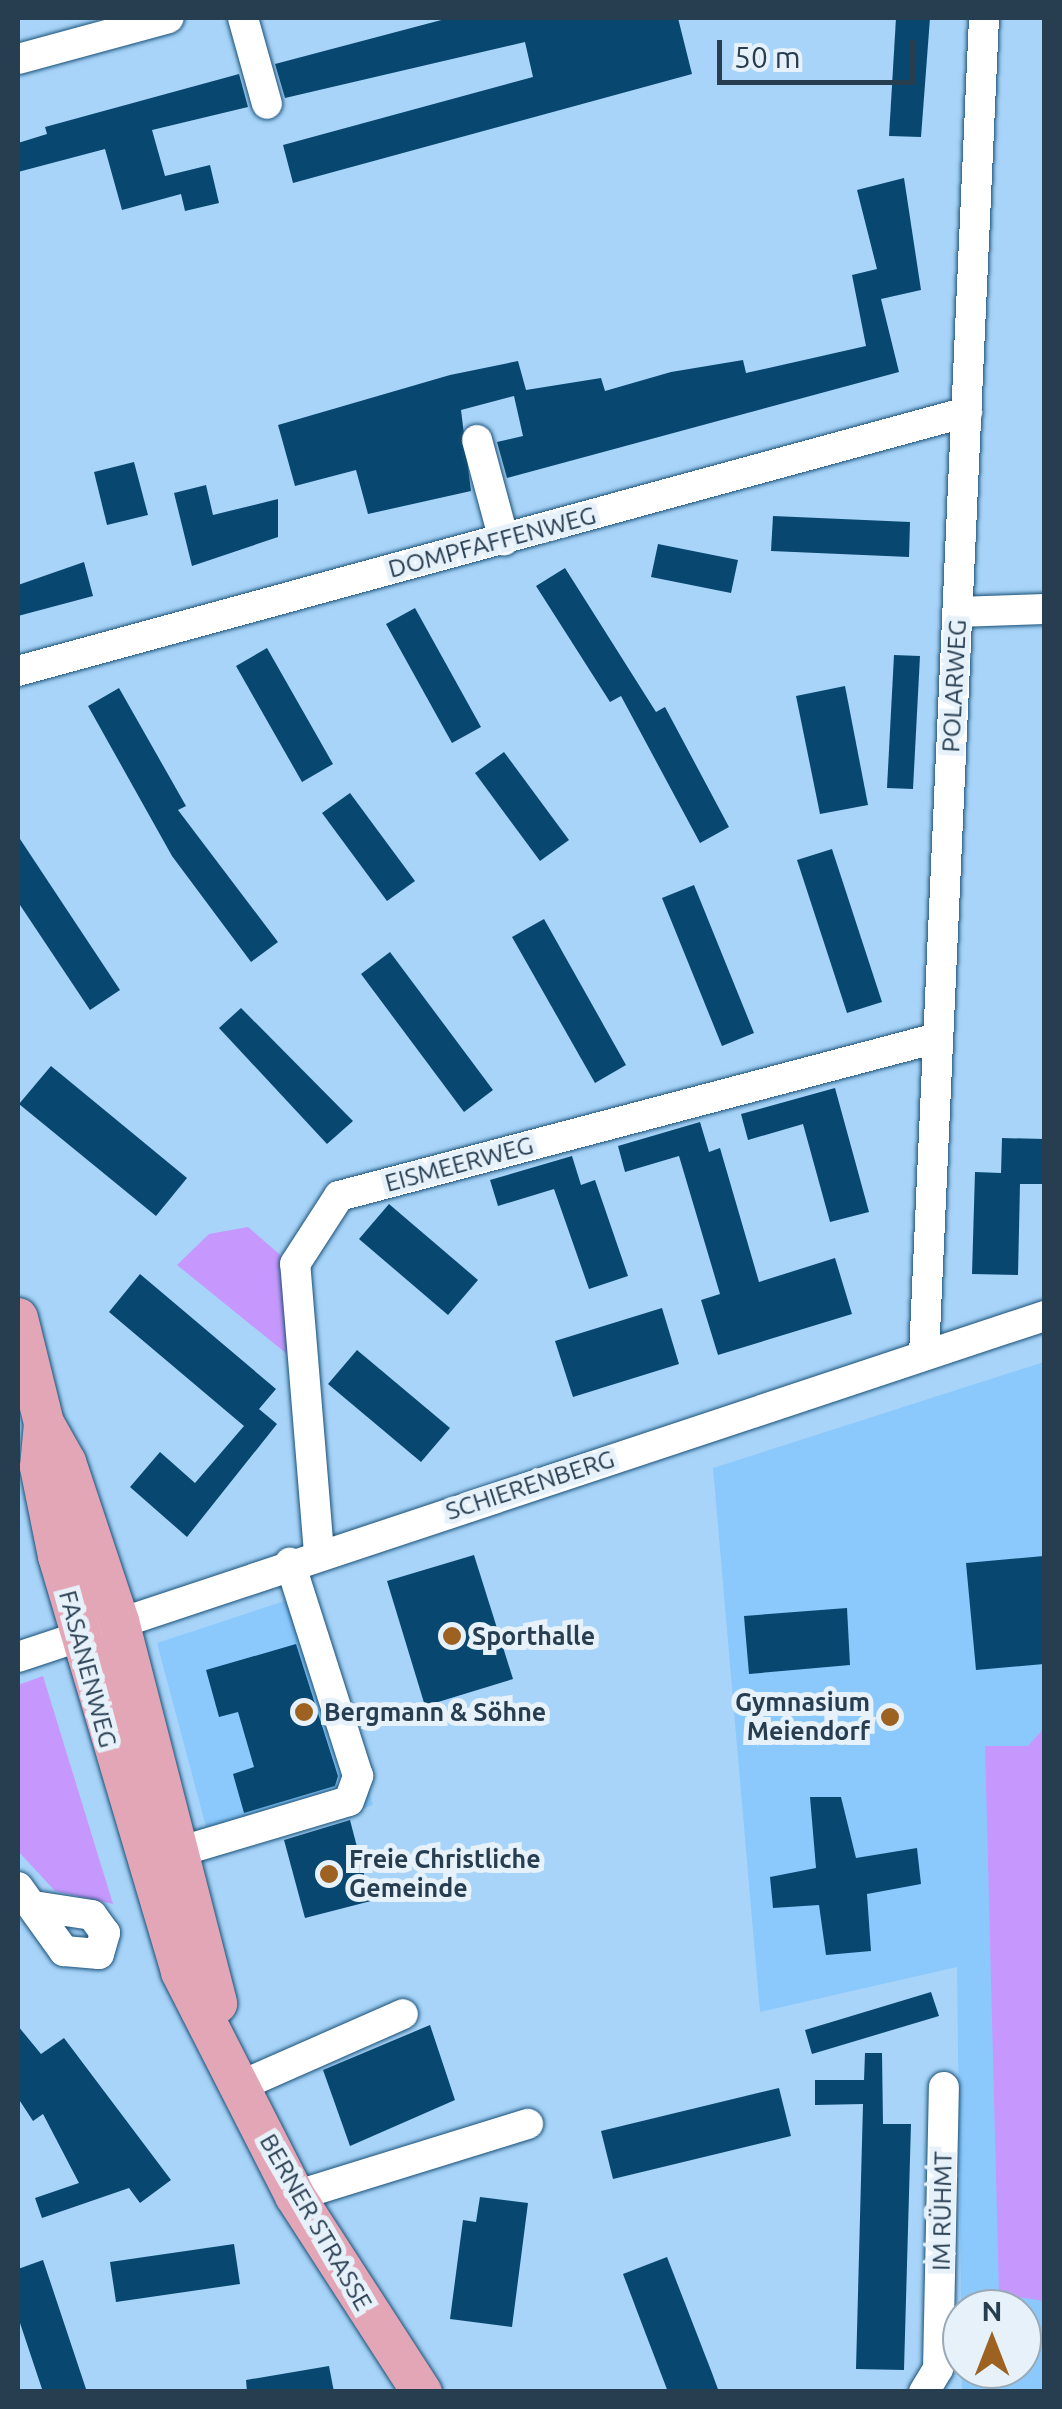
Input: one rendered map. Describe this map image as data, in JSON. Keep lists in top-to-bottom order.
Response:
{
  "streets": {
    "main road": ["FASANENWEG", "BERNER STRASSE"],
    "street": [
      "DOMPFAFFENWEG",
      "POLARWEG",
      "EISMEERWEG",
      "SCHIERENBERG",
      "IM RÜHMT"
    ]
  },
  "crossings": [
    ["DOMPFAFFENWEG", "POLARWEG"],
    ["POLARWEG", "EISMEERWEG"],
    ["POLARWEG", "SCHIERENBERG"],
    ["EISMEERWEG", "SCHIERENBERG"],
    ["EISMEERWEG", "FASANENWEG"],
    ["SCHIERENBERG", "FASANENWEG"],
    ["FASANENWEG", "BERNER STRASSE"]
  ],
  "places": [
    "Sporthalle",
    "Bergmann & Söhne",
    "Gymnasium Meiendorf",
    "Freie Christliche Gemeinde"
  ],
  "scale_bar": "50 m",
  "north": "top"
}
